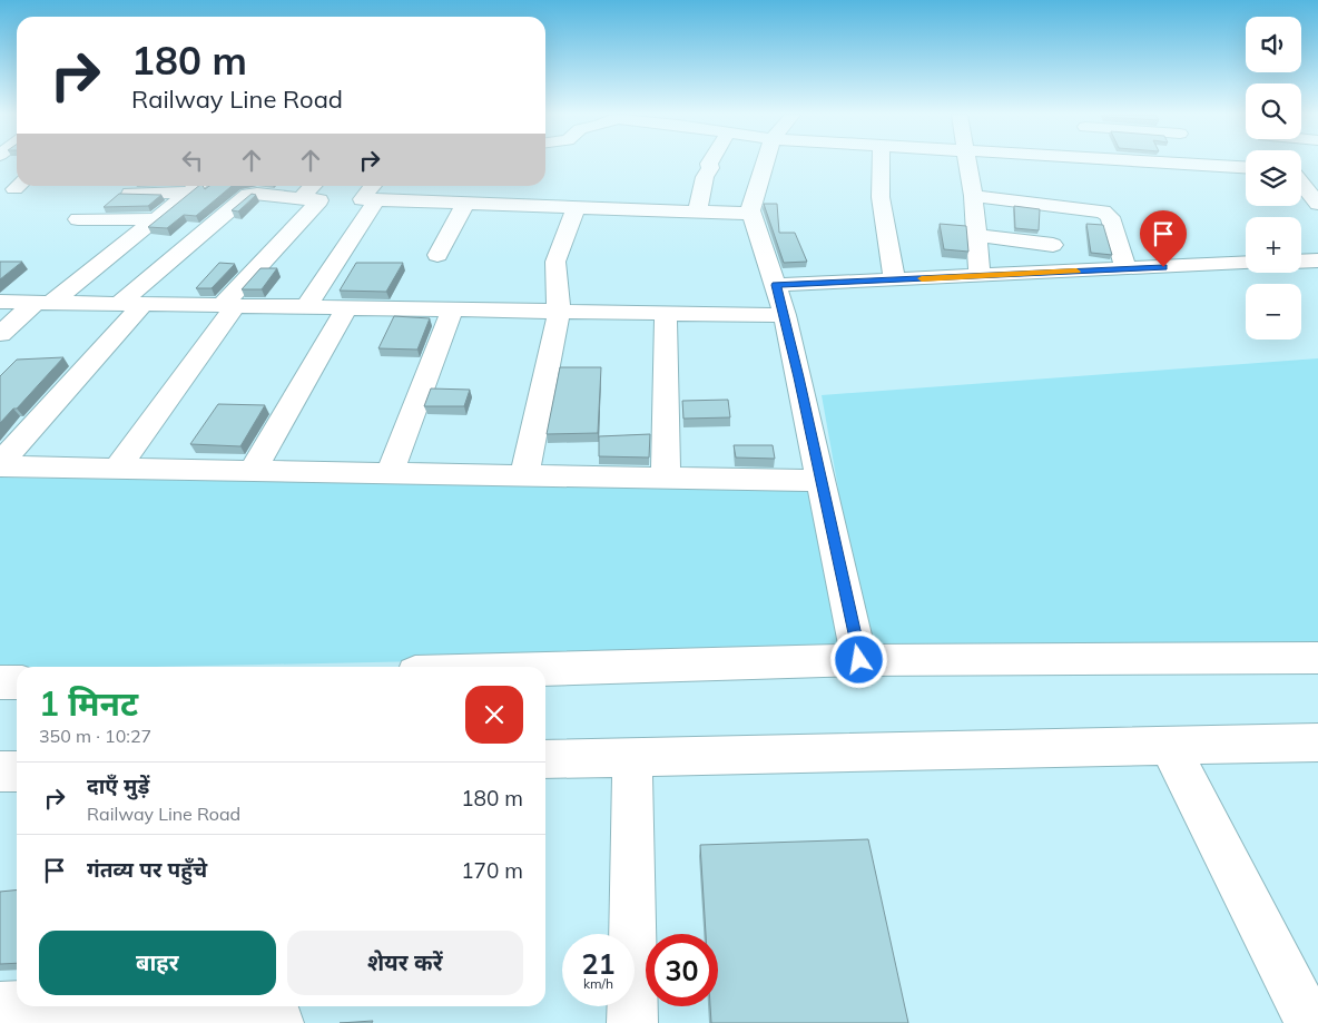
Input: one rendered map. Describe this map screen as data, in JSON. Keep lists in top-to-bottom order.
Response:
{
  "page": {
    "map_buttons": ["+", "−"],
    "turn": ["180 m", "Railway Line Road"],
    "heading": ["1 मिनट", "350 m · 10:27"],
    "list": [
      {
        "name": "दाएँ मुड़ें",
        "note": "Railway Line Road",
        "value": "180 m"
      },
      {
        "name": "गंतव्य पर पहुँचे",
        "value": "170 m"
      }
    ],
    "buttons": ["बाहर", "शेयर करें"],
    "speed": "21 km/h",
    "limit": "30"
  }
}
